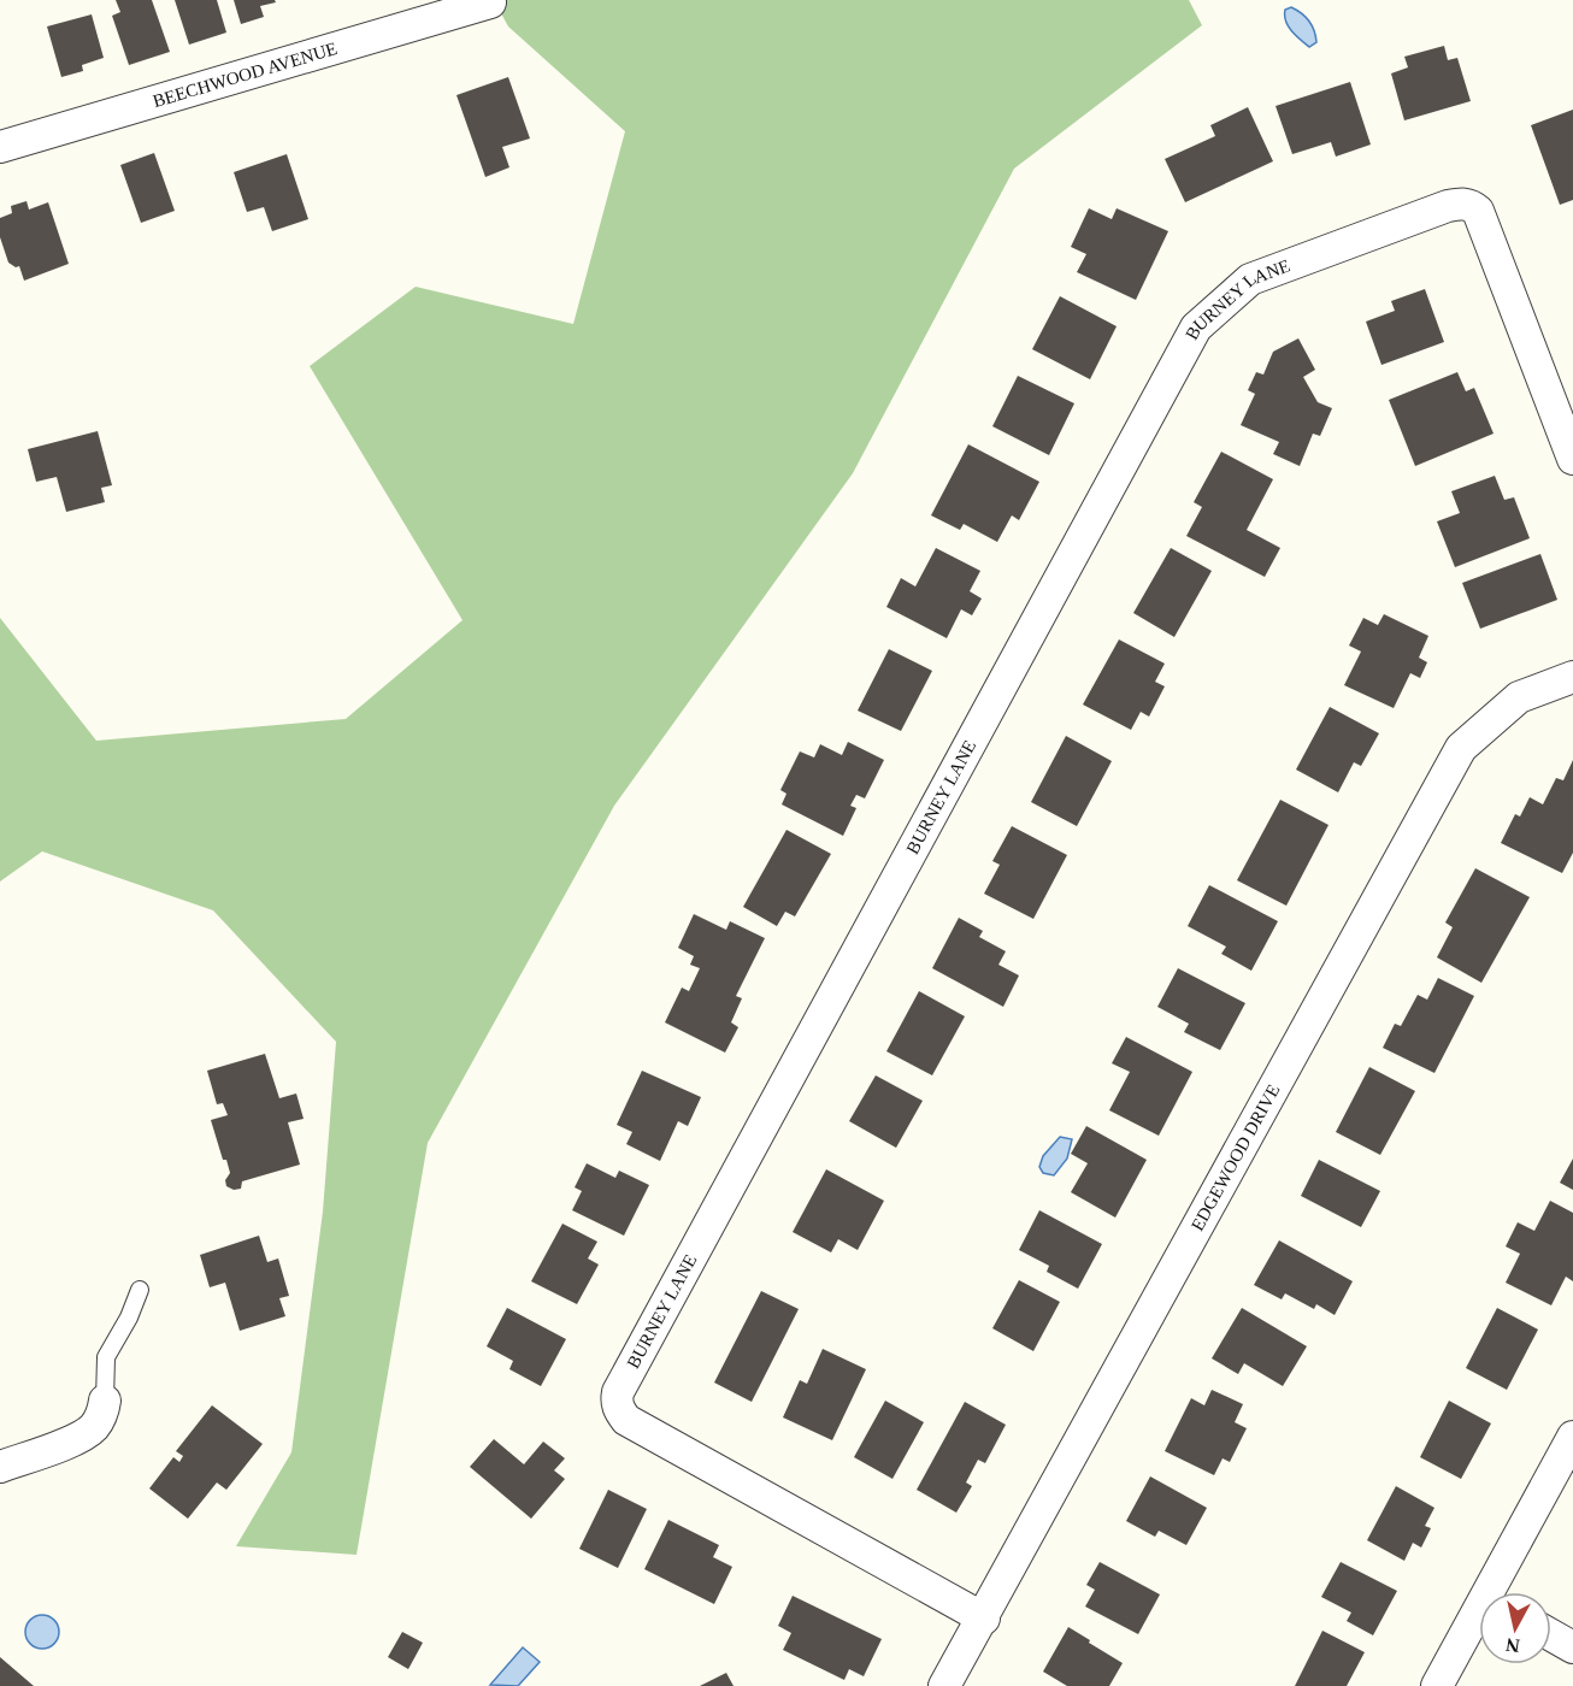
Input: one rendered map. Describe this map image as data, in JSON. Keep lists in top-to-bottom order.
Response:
{
  "streets": {
    "street": ["BEECHWOOD AVENUE", "BURNEY LANE", "EDGEWOOD DRIVE"]
  },
  "crossings": [
    ["BURNEY LANE", "EDGEWOOD DRIVE"]
  ],
  "north": "bottom"
}
